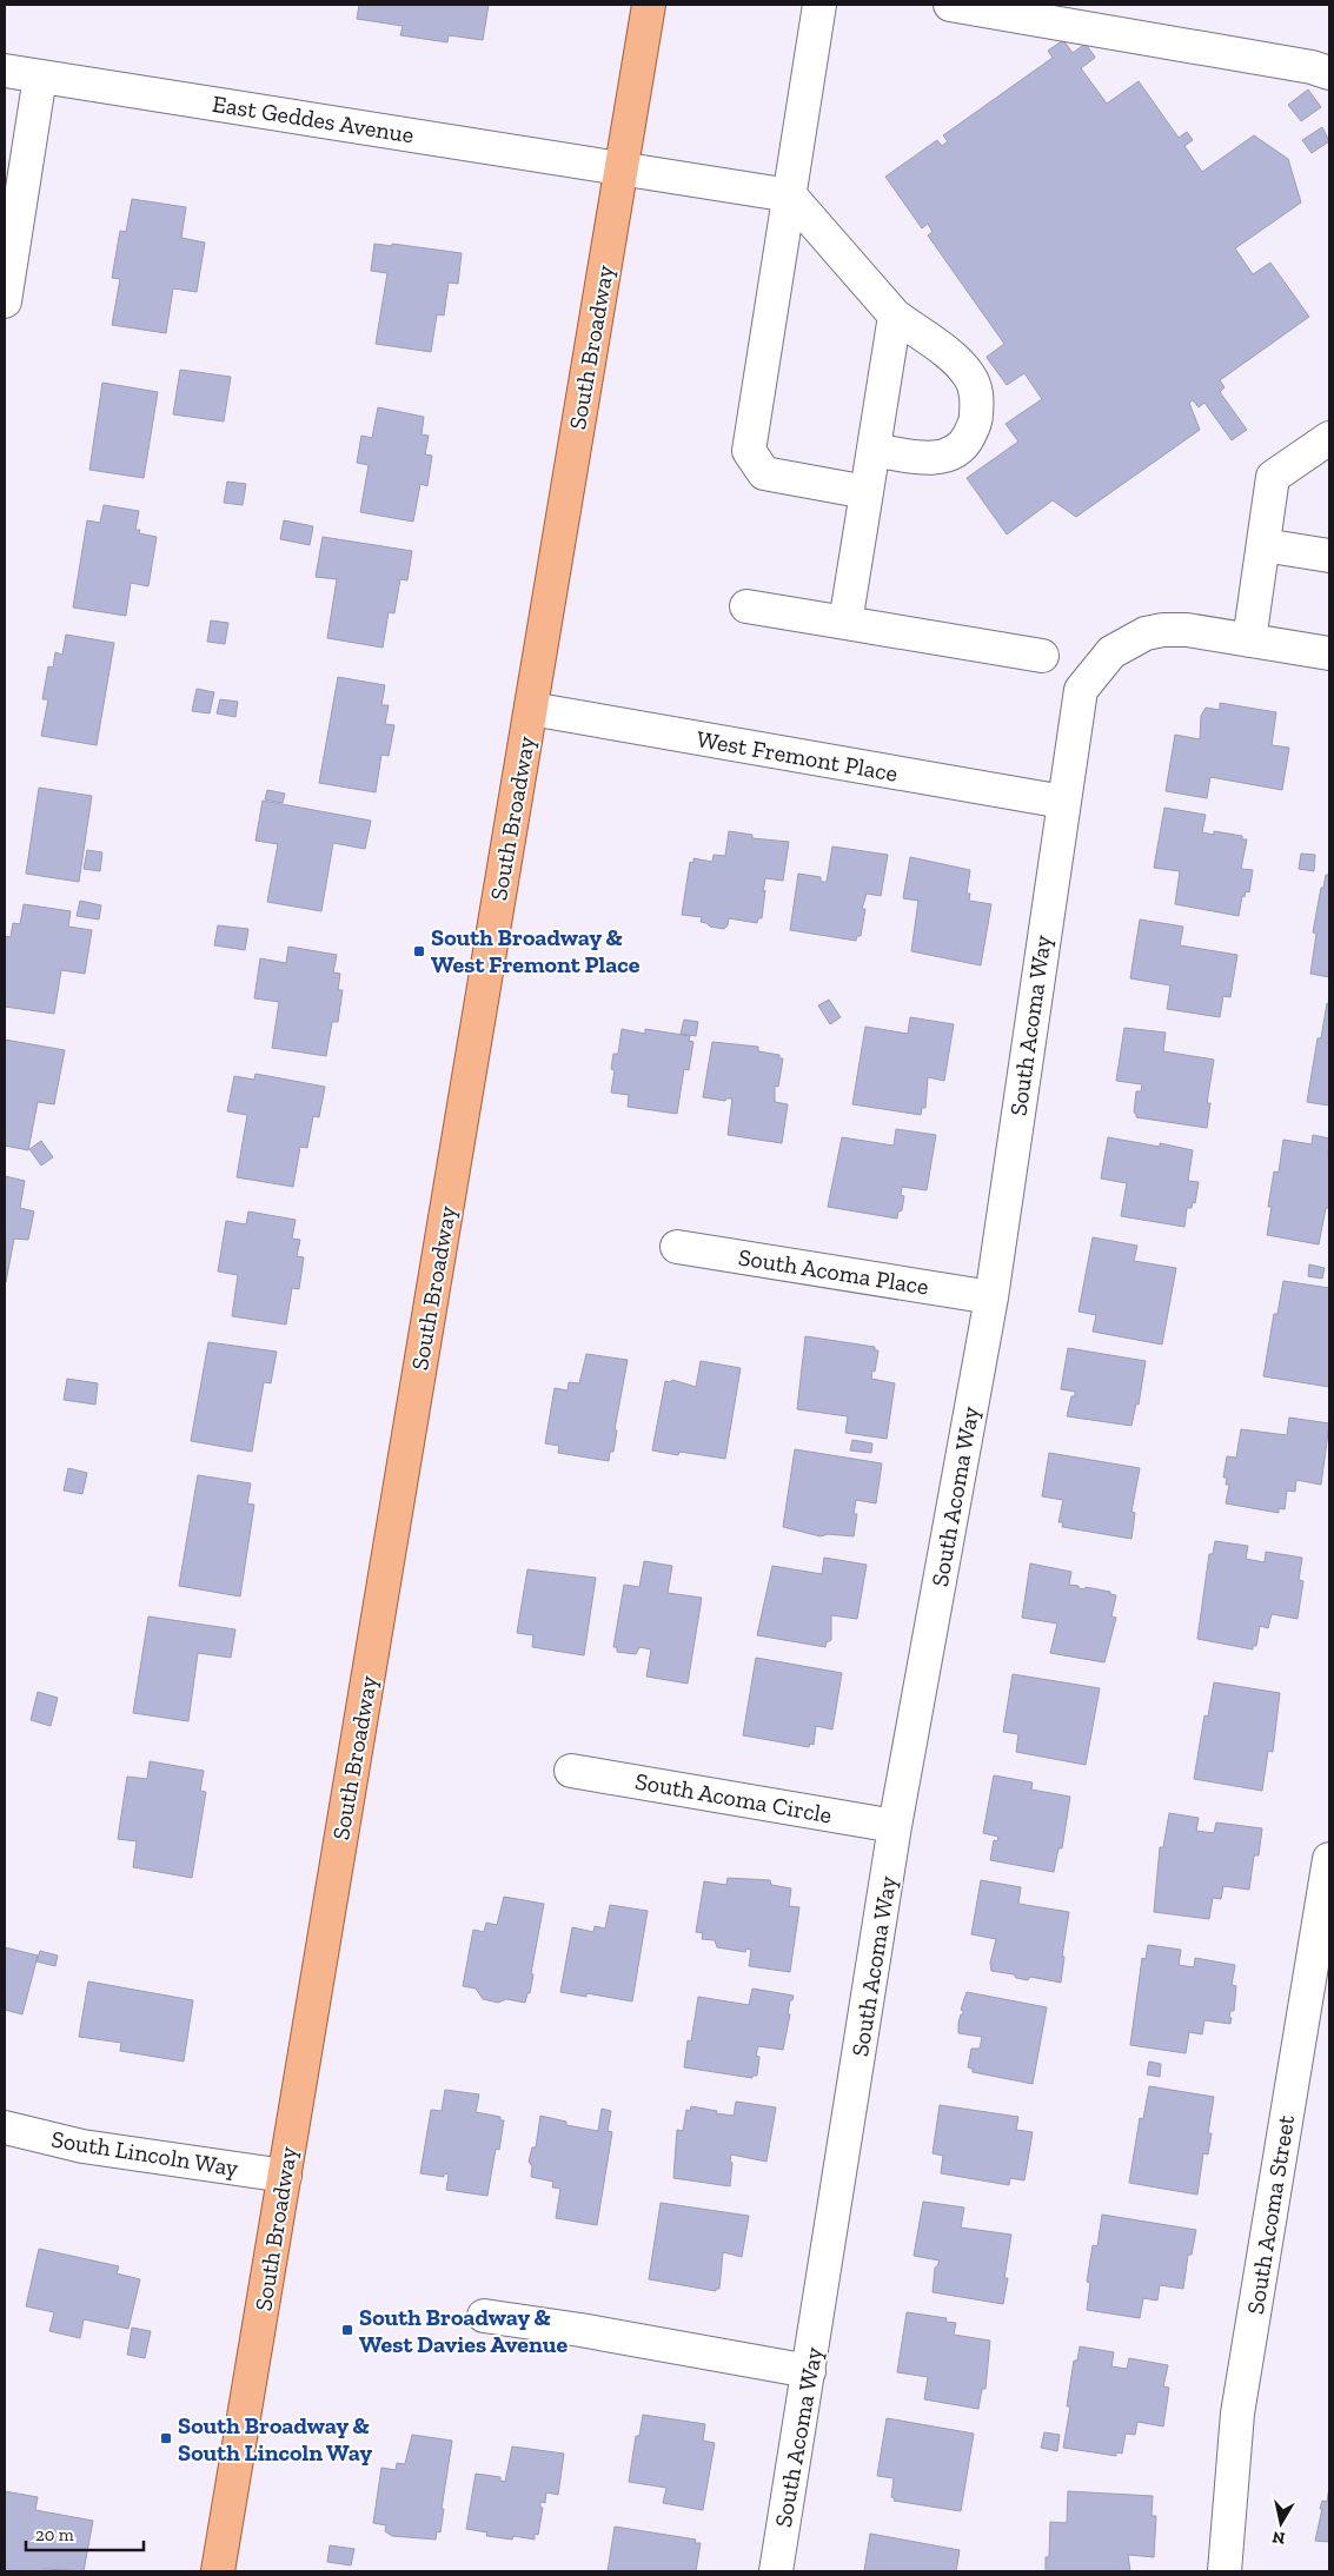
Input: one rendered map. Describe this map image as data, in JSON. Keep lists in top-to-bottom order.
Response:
{
  "streets": {
    "main road": ["South Broadway"],
    "street": [
      "East Geddes Avenue",
      "West Fremont Place",
      "South Acoma Way",
      "South Acoma Place",
      "South Acoma Circle",
      "South Lincoln Way",
      "South Acoma Street"
    ]
  },
  "crossings": [
    ["East Geddes Avenue", "South Broadway"],
    ["South Broadway", "West Fremont Place"],
    ["South Broadway", "South Lincoln Way"],
    ["West Fremont Place", "South Acoma Way"],
    ["South Acoma Way", "South Acoma Place"],
    ["South Acoma Way", "South Acoma Circle"]
  ],
  "places": {
    "transit": ["South Broadway & West Fremont Place", "South Broadway & West Davies Avenue", "South Broadway & South Lincoln Way"]
  },
  "scale_bar": "20 m",
  "north": "bottom"
}
